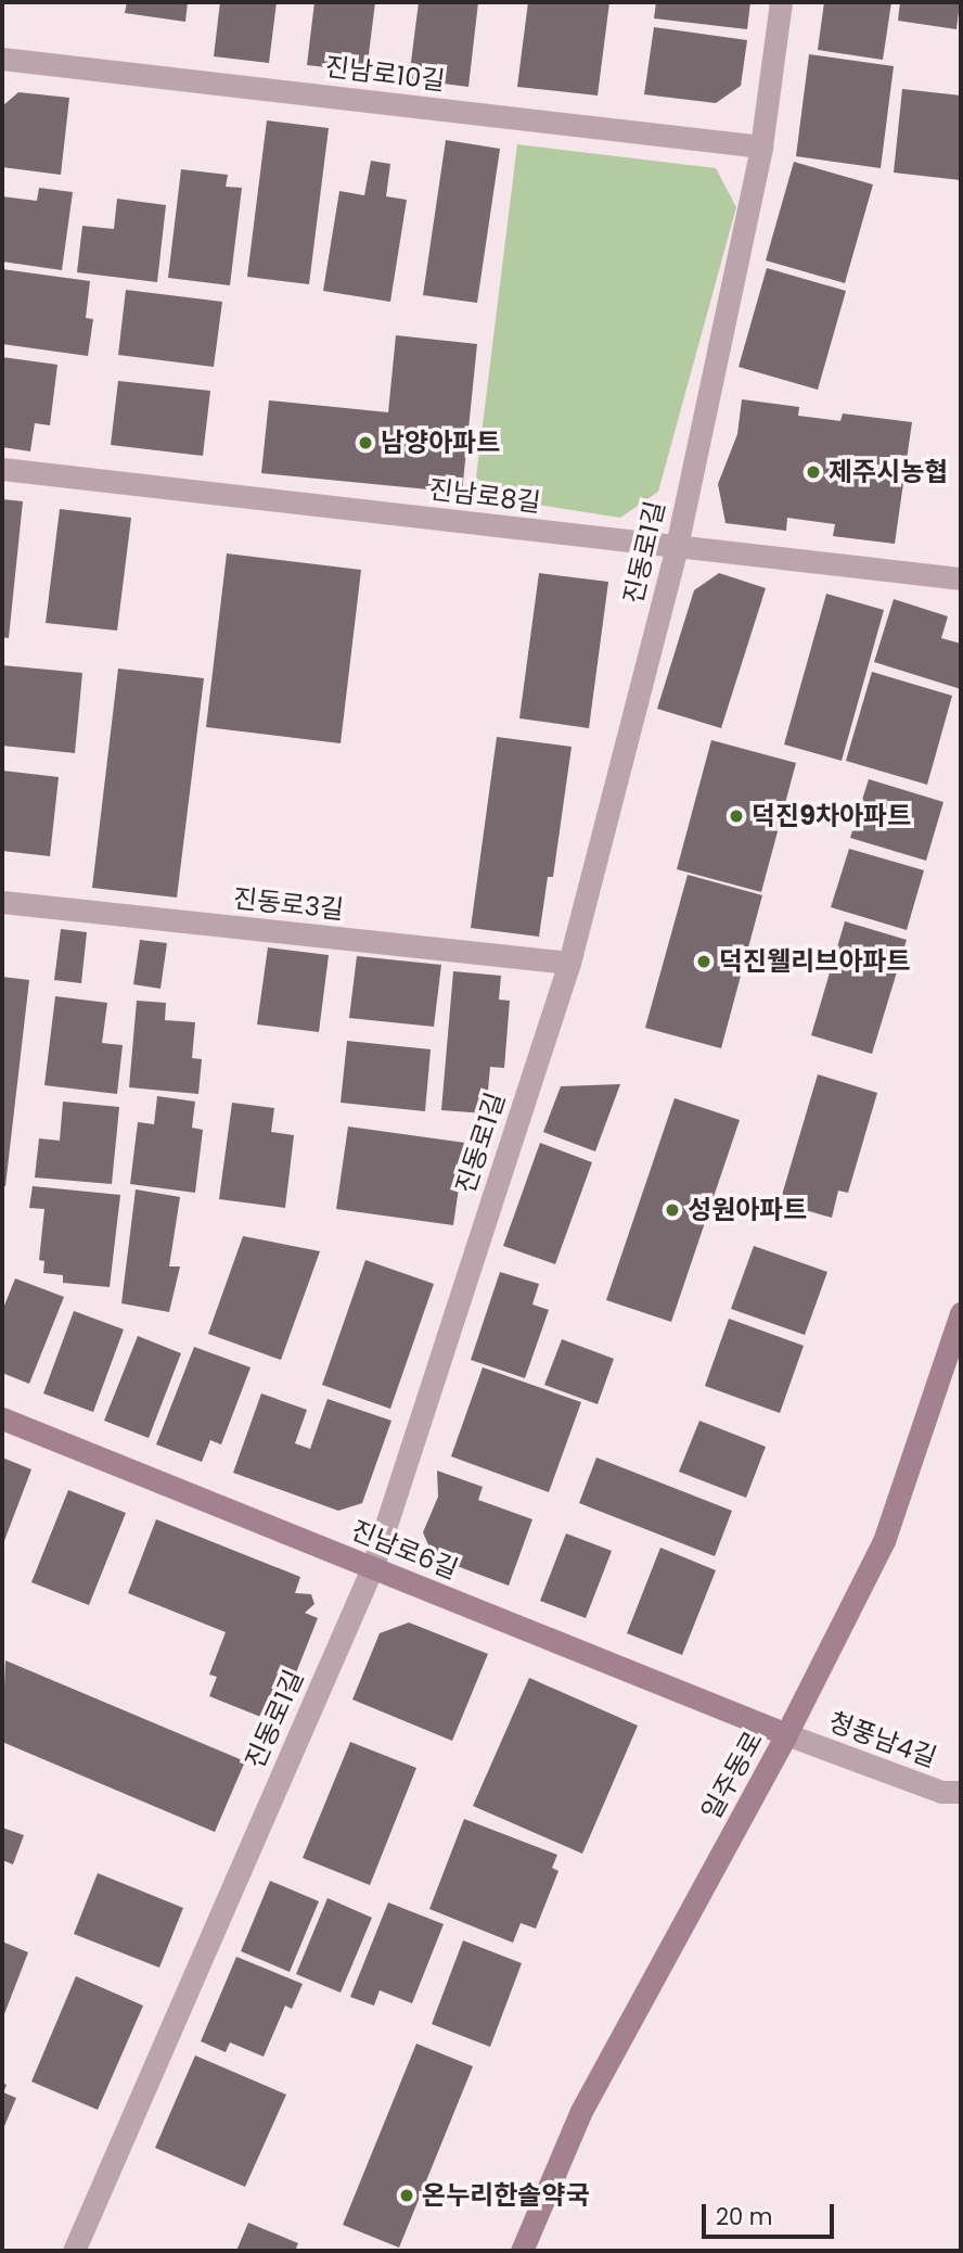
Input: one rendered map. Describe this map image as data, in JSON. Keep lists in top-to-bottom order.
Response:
{
  "streets": {
    "main road": ["진남로6길", "일주동로"],
    "street": [
      "진남로10길",
      "진남로8길",
      "진동로1길",
      "진동로3길",
      "청풍남4길"
    ]
  },
  "crossings": [
    ["진남로10길", "진동로1길"],
    ["진남로8길", "진동로1길"],
    ["진동로1길", "진동로3길"],
    ["진동로1길", "진남로6길"],
    ["진남로6길", "청풍남4길"],
    ["진남로6길", "일주동로"],
    ["청풍남4길", "일주동로"]
  ],
  "places": [
    "남양아파트",
    "제주시농협",
    "덕진9차아파트",
    "덕진웰리브아파트",
    "성원아파트",
    "온누리한솔약국"
  ],
  "scale_bar": "20 m"
}
